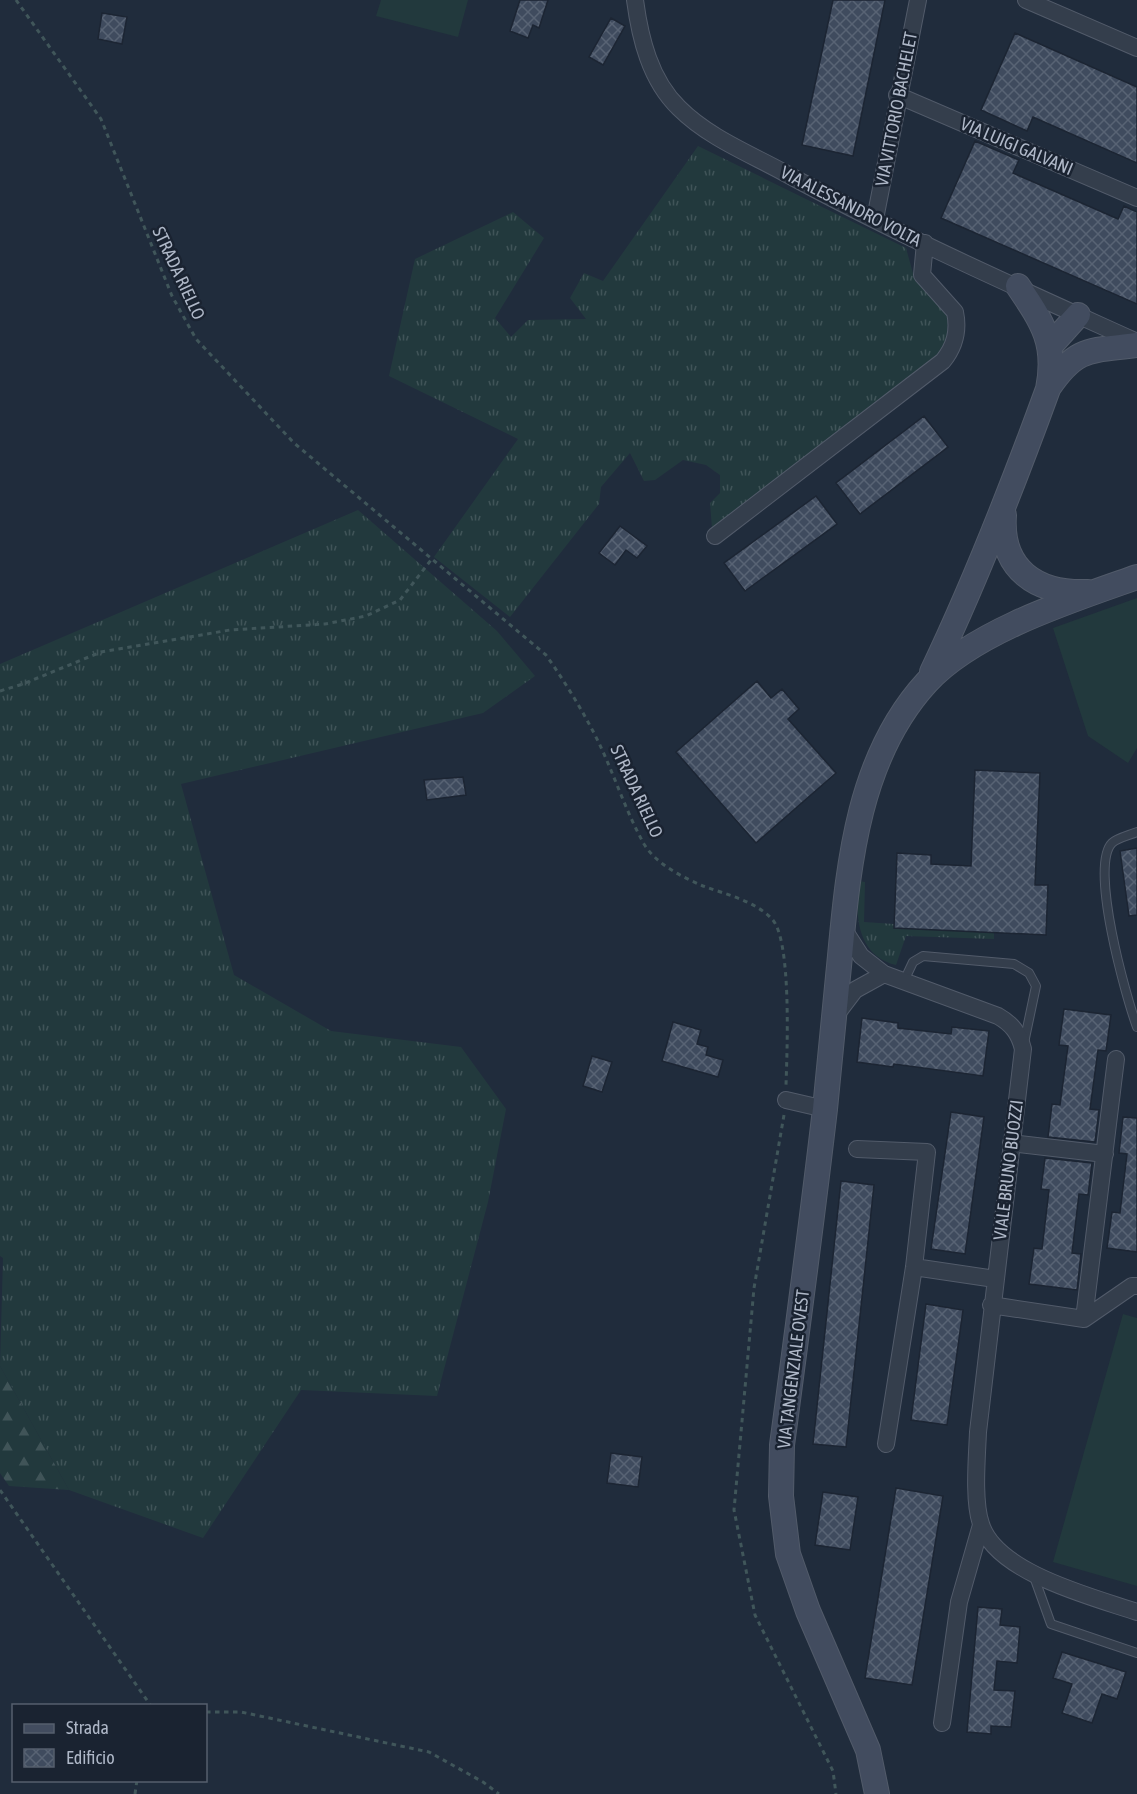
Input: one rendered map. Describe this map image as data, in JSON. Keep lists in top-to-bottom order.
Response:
{
  "streets": {
    "main road": ["VIA TANGENZIALE OVEST"],
    "street": [
      "VIA VITTORIO BACHELET",
      "VIA LUIGI GALVANI",
      "VIA ALESSANDRO VOLTA",
      "VIALE BRUNO BUOZZI"
    ],
    "path": ["STRADA RIELLO"]
  },
  "crossings": [
    ["VIA VITTORIO BACHELET", "VIA LUIGI GALVANI"],
    ["VIA VITTORIO BACHELET", "VIA ALESSANDRO VOLTA"]
  ],
  "legend": ["Strada", "Edificio"]
}
